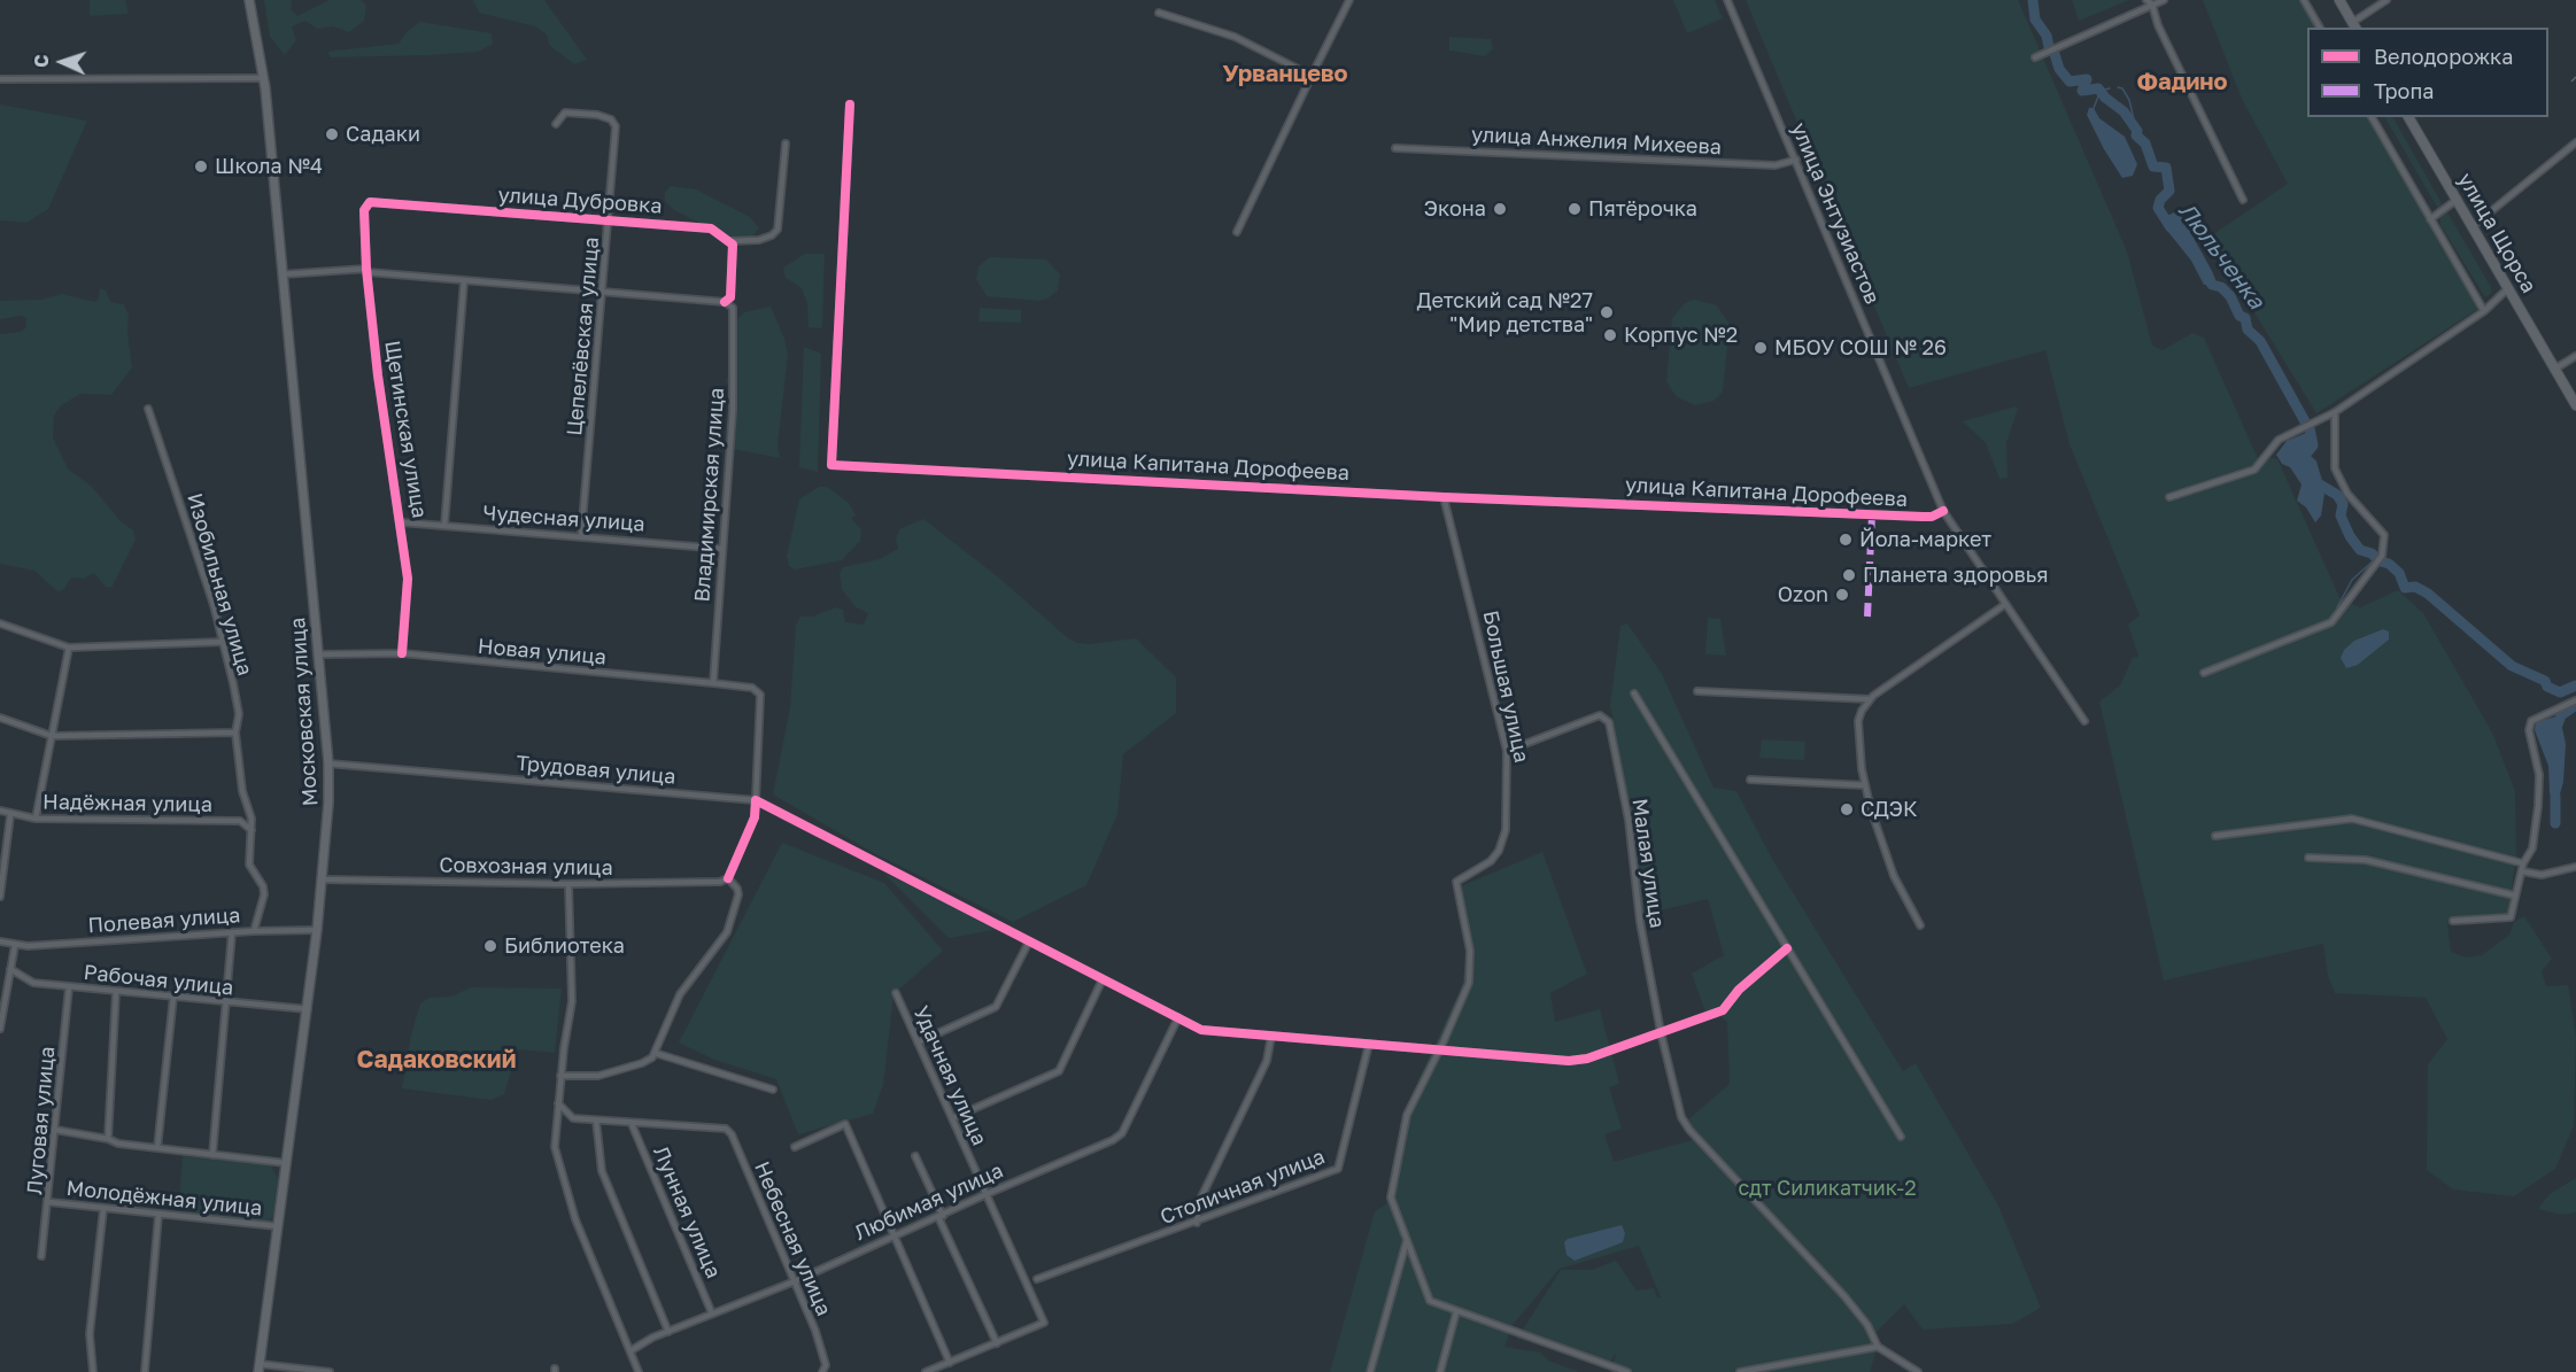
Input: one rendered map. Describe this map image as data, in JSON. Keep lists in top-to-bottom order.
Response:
{
  "streets": {
    "main road": ["улица Щорса", "Московская улица"],
    "street": [
      "улица Анжелия Михеева",
      "улица Дубровка",
      "улица Энтузиастов",
      "Цепелёвская улица",
      "Щетинская улица",
      "улица Капитана Дорофеева",
      "Владимирская улица",
      "Чудесная улица",
      "Изобильная улица",
      "Новая улица",
      "Большая улица",
      "Трудовая улица",
      "Надёжная улица",
      "Малая улица",
      "Совхозная улица",
      "Полевая улица",
      "Рабочая улица",
      "Удачная улица",
      "Луговая улица",
      "Столичная улица",
      "Молодёжная улица",
      "Любимая улица",
      "Лунная улица",
      "Небесная улица"
    ]
  },
  "crossings": [
    ["улица Анжелия Михеева", "улица Энтузиастов"],
    ["улица Дубровка", "Цепелёвская улица"],
    ["улица Дубровка", "Щетинская улица"],
    ["улица Энтузиастов", "улица Капитана Дорофеева"],
    ["Цепелёвская улица", "Чудесная улица"],
    ["Щетинская улица", "Чудесная улица"],
    ["Щетинская улица", "Новая улица"],
    ["улица Капитана Дорофеева", "Большая улица"],
    ["Владимирская улица", "Чудесная улица"],
    ["Владимирская улица", "Новая улица"],
    ["Изобильная улица", "Надёжная улица"],
    ["Изобильная улица", "Полевая улица"],
    ["Новая улица", "Московская улица"],
    ["Новая улица", "Трудовая улица"],
    ["Большая улица", "Малая улица"],
    ["Московская улица", "Трудовая улица"],
    ["Московская улица", "Совхозная улица"],
    ["Московская улица", "Полевая улица"],
    ["Московская улица", "Рабочая улица"],
    ["Московская улица", "Молодёжная улица"],
    ["Рабочая улица", "Луговая улица"],
    ["Удачная улица", "Любимая улица"],
    ["Луговая улица", "Молодёжная улица"],
    ["Любимая улица", "Лунная улица"],
    ["Любимая улица", "Небесная улица"],
    ["Лунная улица", "Небесная улица"]
  ],
  "districts": ["Урванцево", "Фадино", "Садаковский"],
  "water": ["Люльченка"],
  "parks": ["сдт Силикатчик-2"],
  "places": [
    "Садаки",
    "Школа №4",
    "Экона",
    "Пятёрочка",
    "Детский сад №27 \"Мир детства\"",
    "Корпус №2",
    "МБОУ СОШ № 26",
    "Йола-маркет",
    "Планета здоровья",
    "Ozon",
    "СДЭК",
    "Библиотека"
  ],
  "legend": ["Велодорожка", "Тропа"],
  "north": "left"
}
